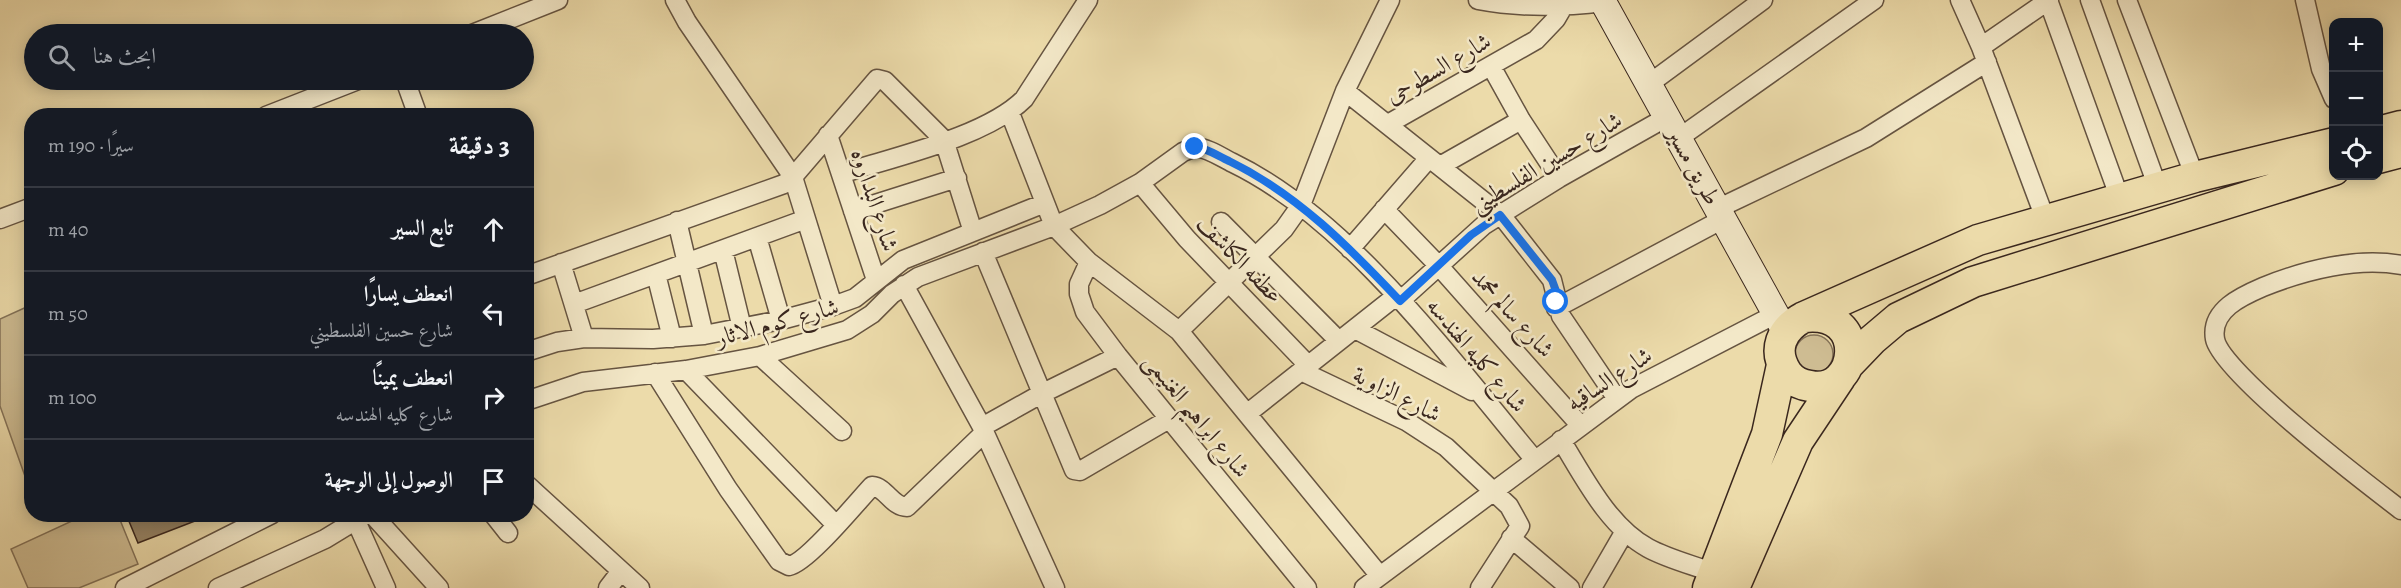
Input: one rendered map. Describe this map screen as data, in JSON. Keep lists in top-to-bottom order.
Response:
{
  "streets": {
    "street": [
      "شارع السطوحى",
      "شارع حسين الفلسطيني",
      "طريق مسير",
      "شارع البداروه",
      "عطفه الكاشف",
      "شارع سالم محمد",
      "شارع كوم الاثار",
      "شارع كليه الهندسه",
      "شارع الساقيه",
      "شارع الزاوية",
      "شارع ابراهيم الغنيمى"
    ]
  },
  "crossings": [
    ["شارع حسين الفلسطيني", "طريق مسير"],
    ["شارع حسين الفلسطيني", "عطفه الكاشف"],
    ["شارع حسين الفلسطيني", "شارع سالم محمد"],
    ["شارع حسين الفلسطيني", "شارع كليه الهندسه"],
    ["شارع حسين الفلسطيني", "شارع الزاوية"],
    ["طريق مسير", "شارع الساقيه"],
    ["شارع البداروه", "شارع كوم الاثار"],
    ["عطفه الكاشف", "شارع كليه الهندسه"],
    ["عطفه الكاشف", "شارع الزاوية"],
    ["شارع سالم محمد", "شارع الساقيه"],
    ["شارع كوم الاثار", "شارع كليه الهندسه"],
    ["شارع كليه الهندسه", "شارع الساقيه"],
    ["شارع الساقيه", "شارع الزاوية"]
  ],
  "page": {
    "map_buttons": ["+", "−"],
    "search": "ابحث هنا",
    "heading": ["3 دقيقة", "سيرًا · 190 m"],
    "list": [
      ["تابع السير", "40 m"],
      ["انعطف يسارًا", "شارع حسين الفلسطيني", "50 m"],
      ["انعطف يمينًا", "شارع كليه الهندسه", "100 m"],
      "الوصول إلى الوجهة"
    ]
  }
}
